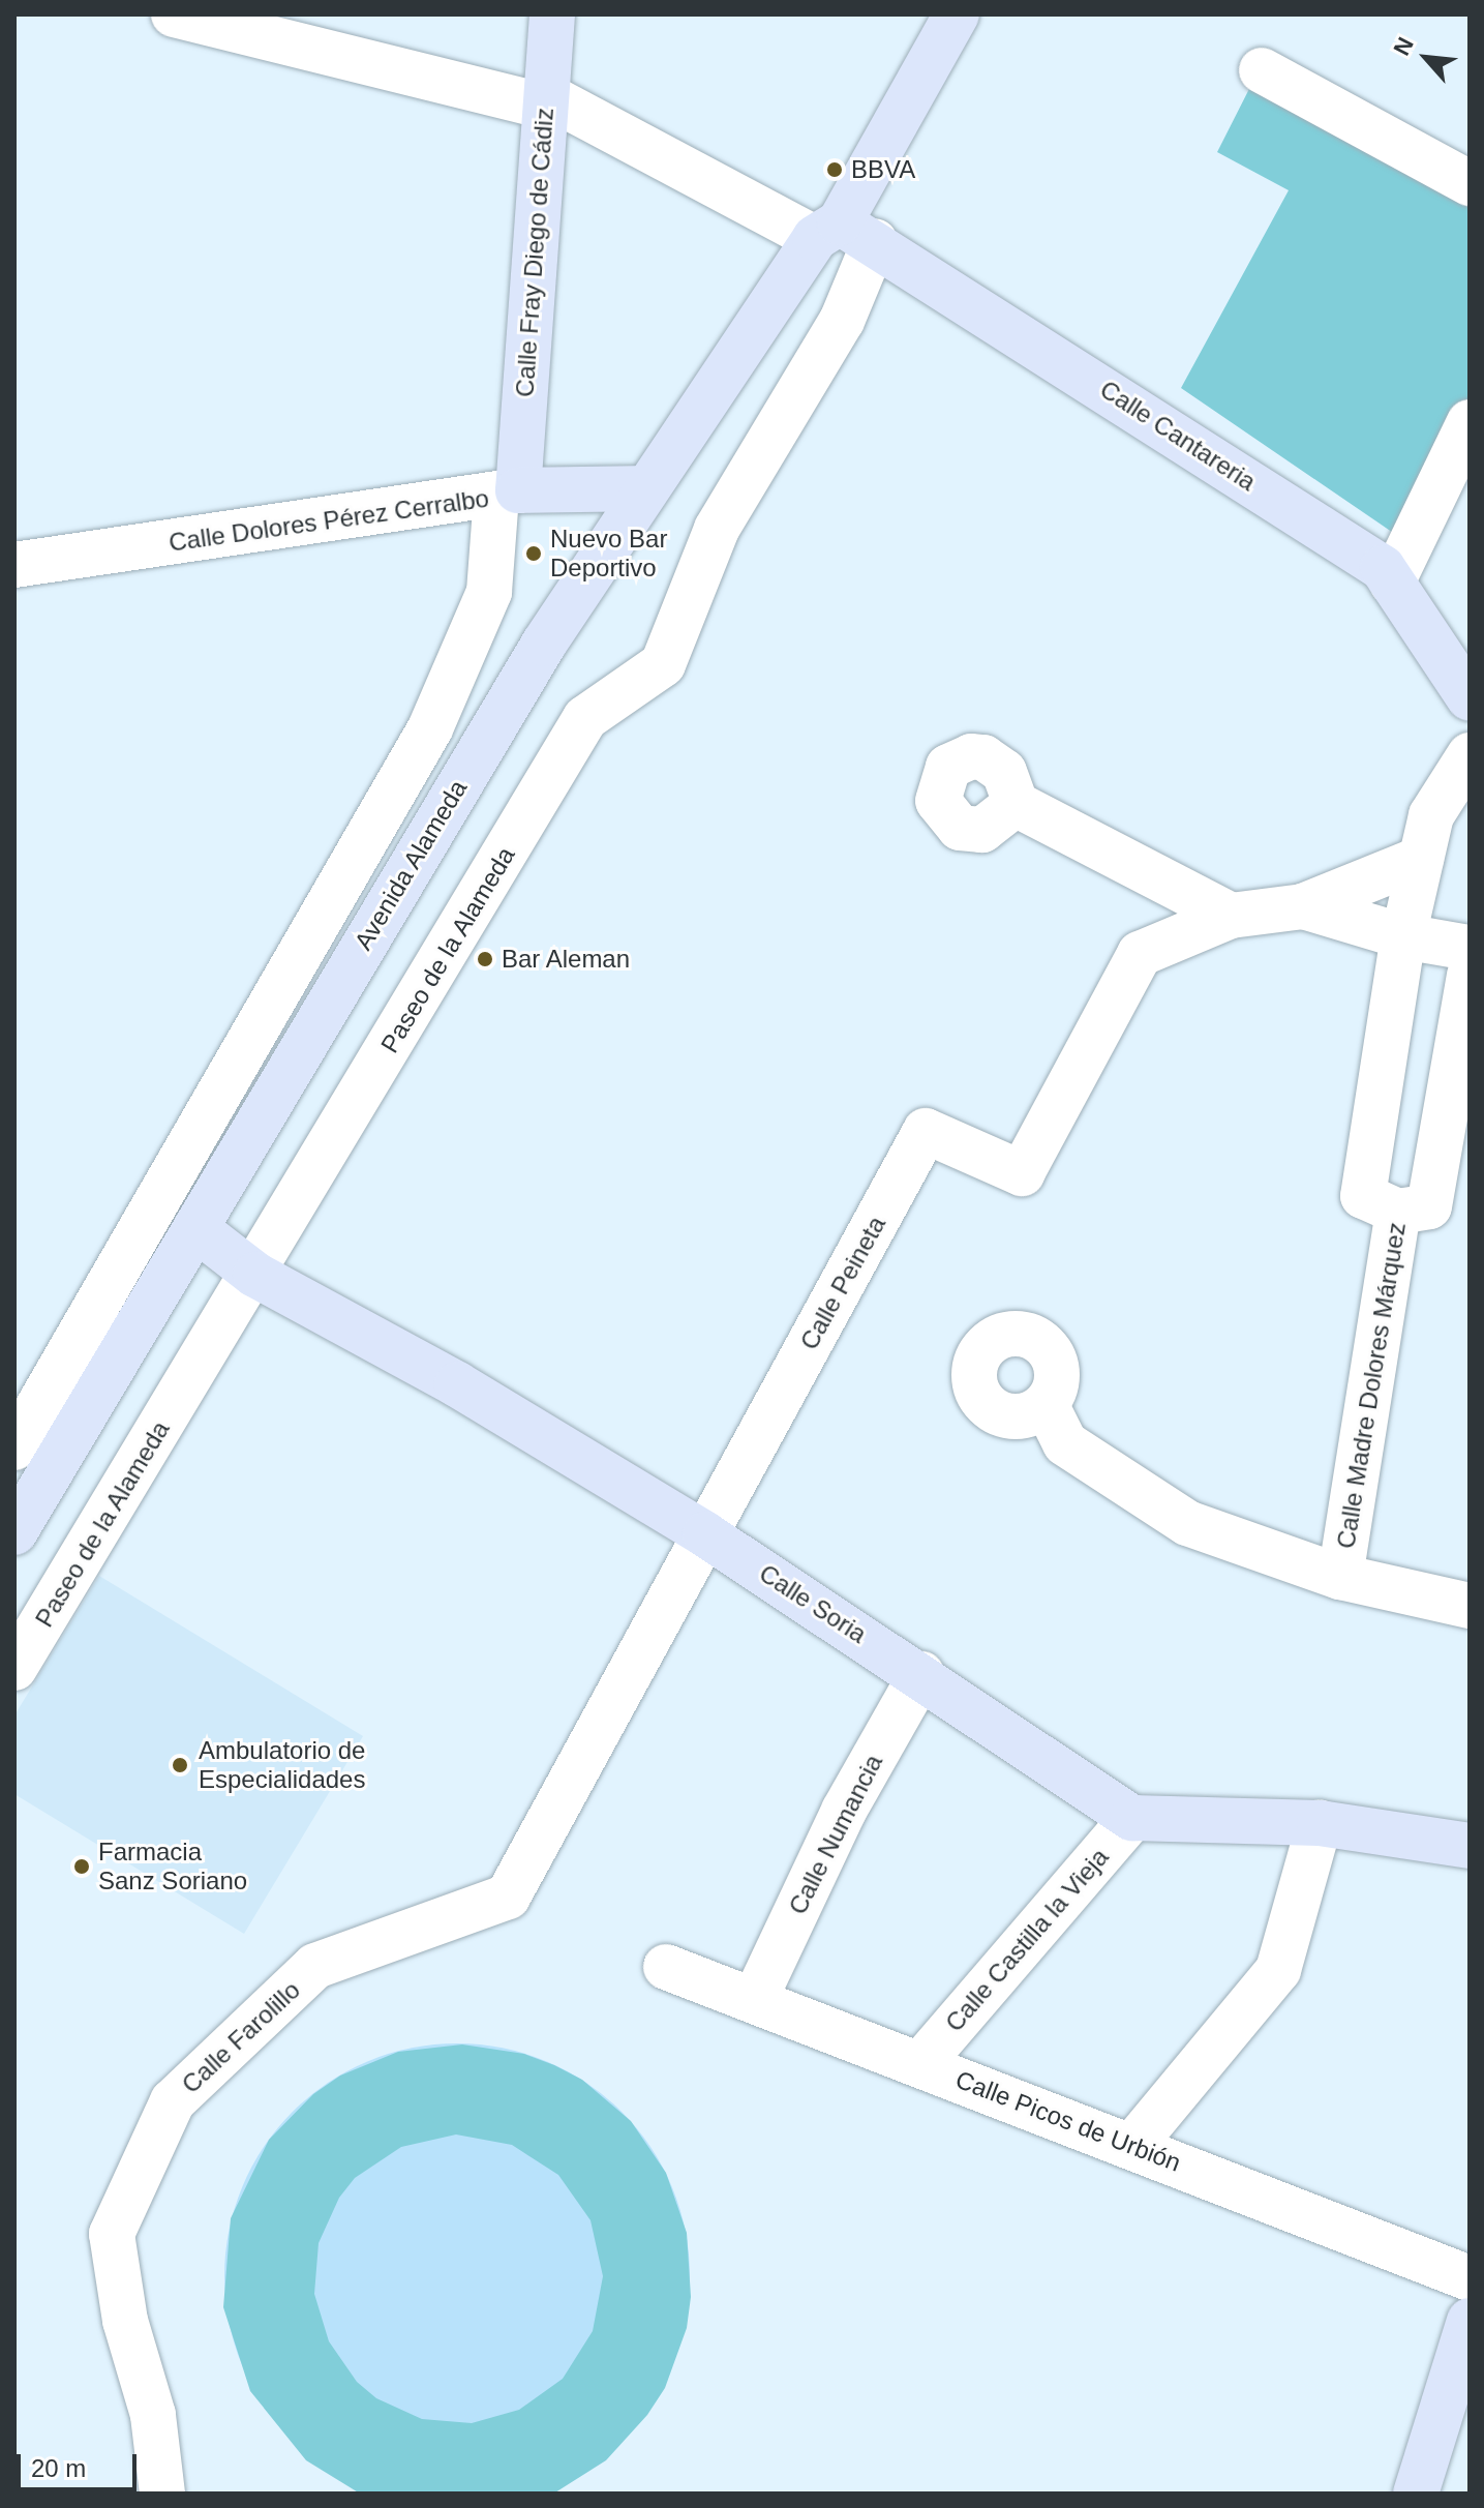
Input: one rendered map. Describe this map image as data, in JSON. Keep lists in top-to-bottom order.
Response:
{
  "streets": {
    "street": [
      "Calle Fray Diego de Cádiz",
      "Calle Cantareria",
      "Calle Dolores Pérez Cerralbo",
      "Avenida Alameda",
      "Paseo de la Alameda",
      "Calle Peineta",
      "Calle Madre Dolores Márquez",
      "Calle Soria",
      "Calle Numancia",
      "Calle Castilla la Vieja",
      "Calle Farolillo",
      "Calle Picos de Urbión"
    ]
  },
  "crossings": [
    ["Calle Fray Diego de Cádiz", "Calle Dolores Pérez Cerralbo"],
    ["Calle Cantareria", "Avenida Alameda"],
    ["Calle Cantareria", "Paseo de la Alameda"],
    ["Calle Dolores Pérez Cerralbo", "Avenida Alameda"],
    ["Avenida Alameda", "Paseo de la Alameda"],
    ["Avenida Alameda", "Calle Soria"],
    ["Paseo de la Alameda", "Calle Soria"],
    ["Calle Peineta", "Calle Soria"],
    ["Calle Peineta", "Calle Farolillo"],
    ["Calle Soria", "Calle Numancia"],
    ["Calle Soria", "Calle Castilla la Vieja"],
    ["Calle Numancia", "Calle Picos de Urbión"],
    ["Calle Castilla la Vieja", "Calle Picos de Urbión"]
  ],
  "places": [
    "BBVA",
    "Nuevo Bar Deportivo",
    "Bar Aleman",
    "Ambulatorio de Especialidades",
    "Farmacia Sanz Soriano"
  ],
  "scale_bar": "20 m",
  "north": "top left"
}
